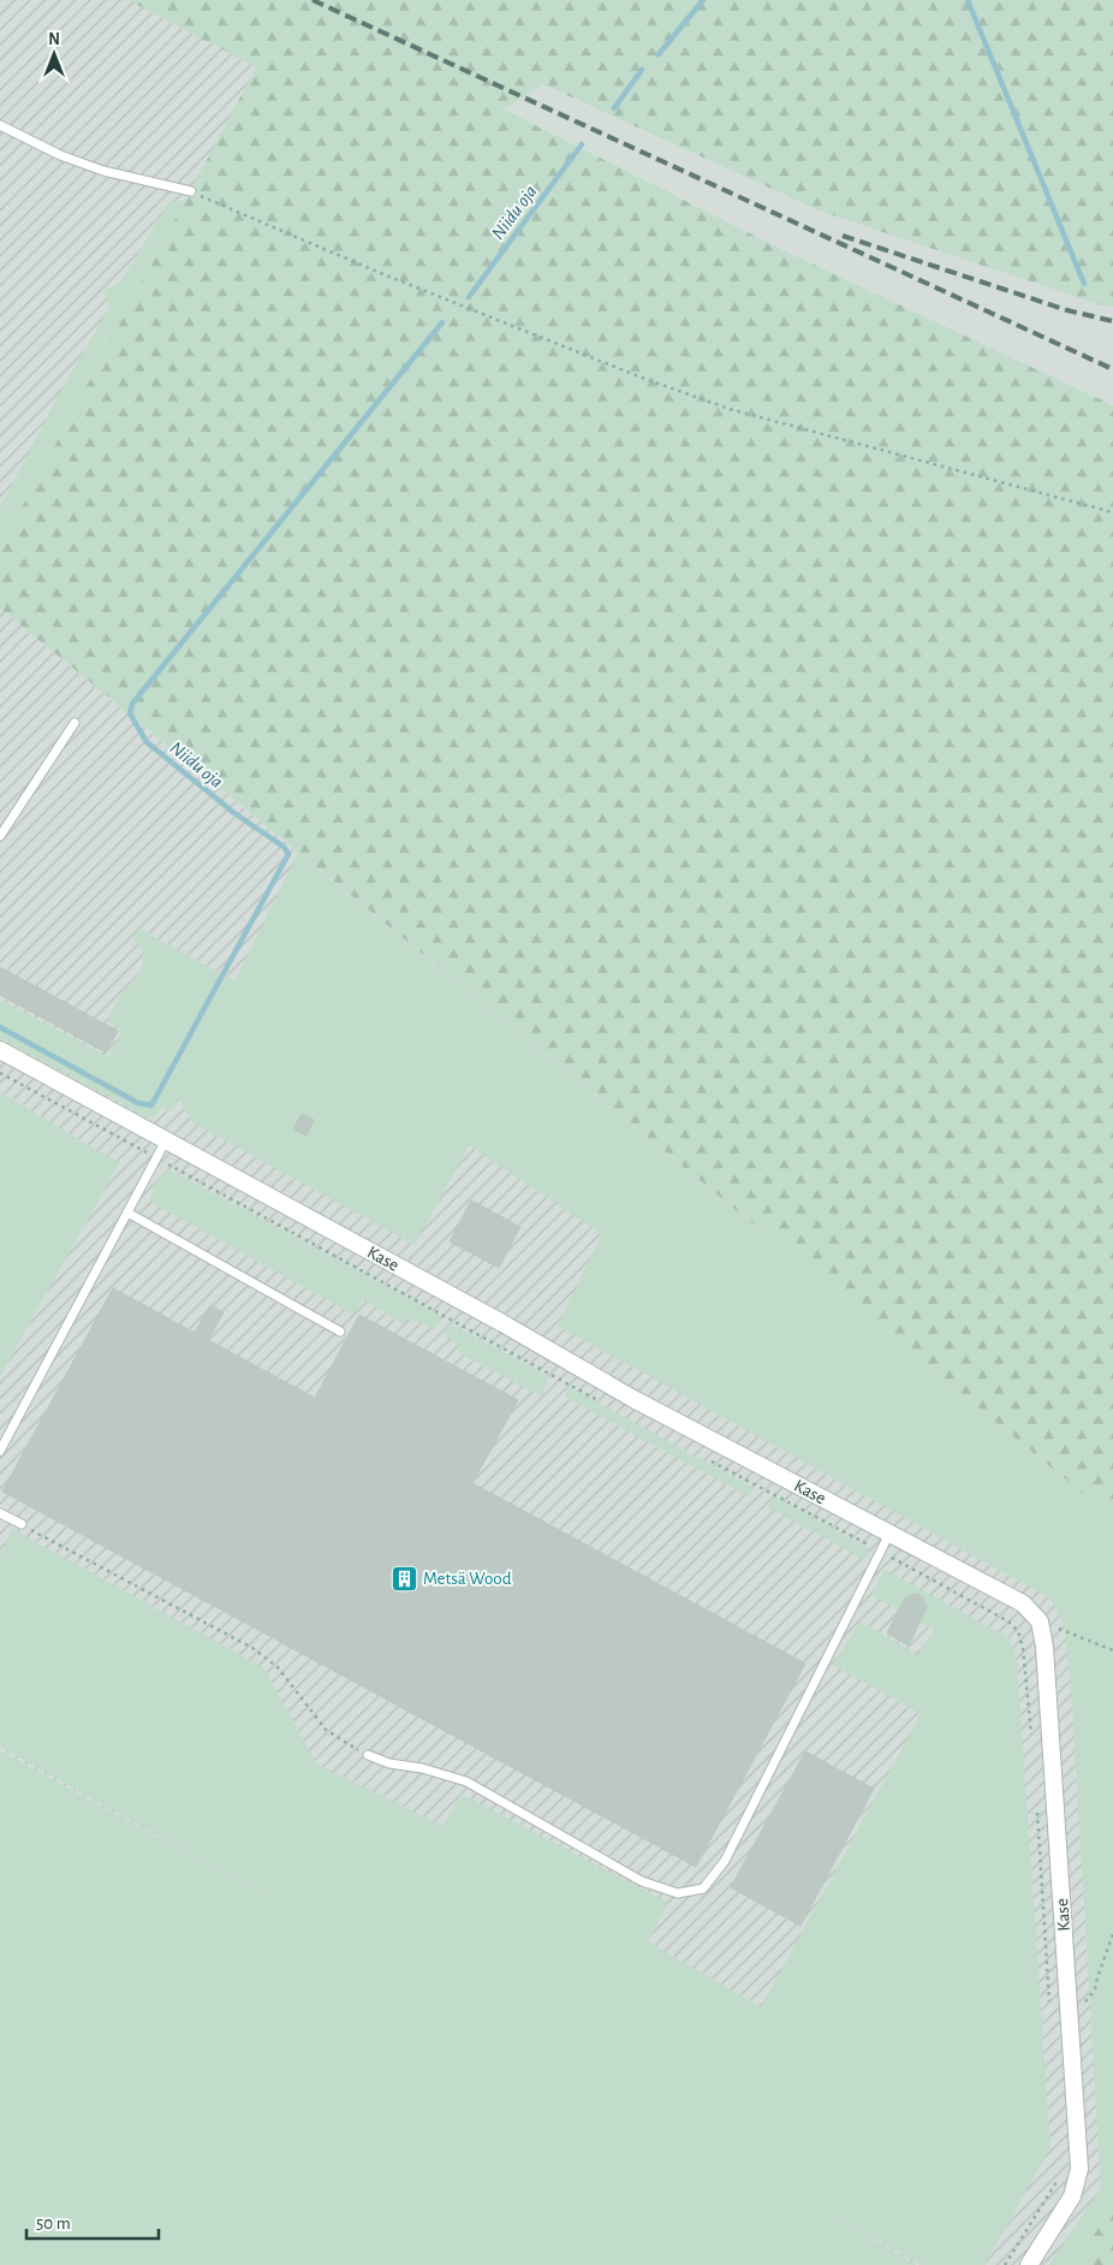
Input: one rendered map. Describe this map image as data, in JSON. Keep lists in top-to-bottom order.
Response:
{
  "streets": {
    "street": ["Kase"]
  },
  "water": ["Niidu oja"],
  "places": {
    "building": ["Metsä Wood"]
  },
  "scale_bar": "50 m",
  "north": "top"
}
